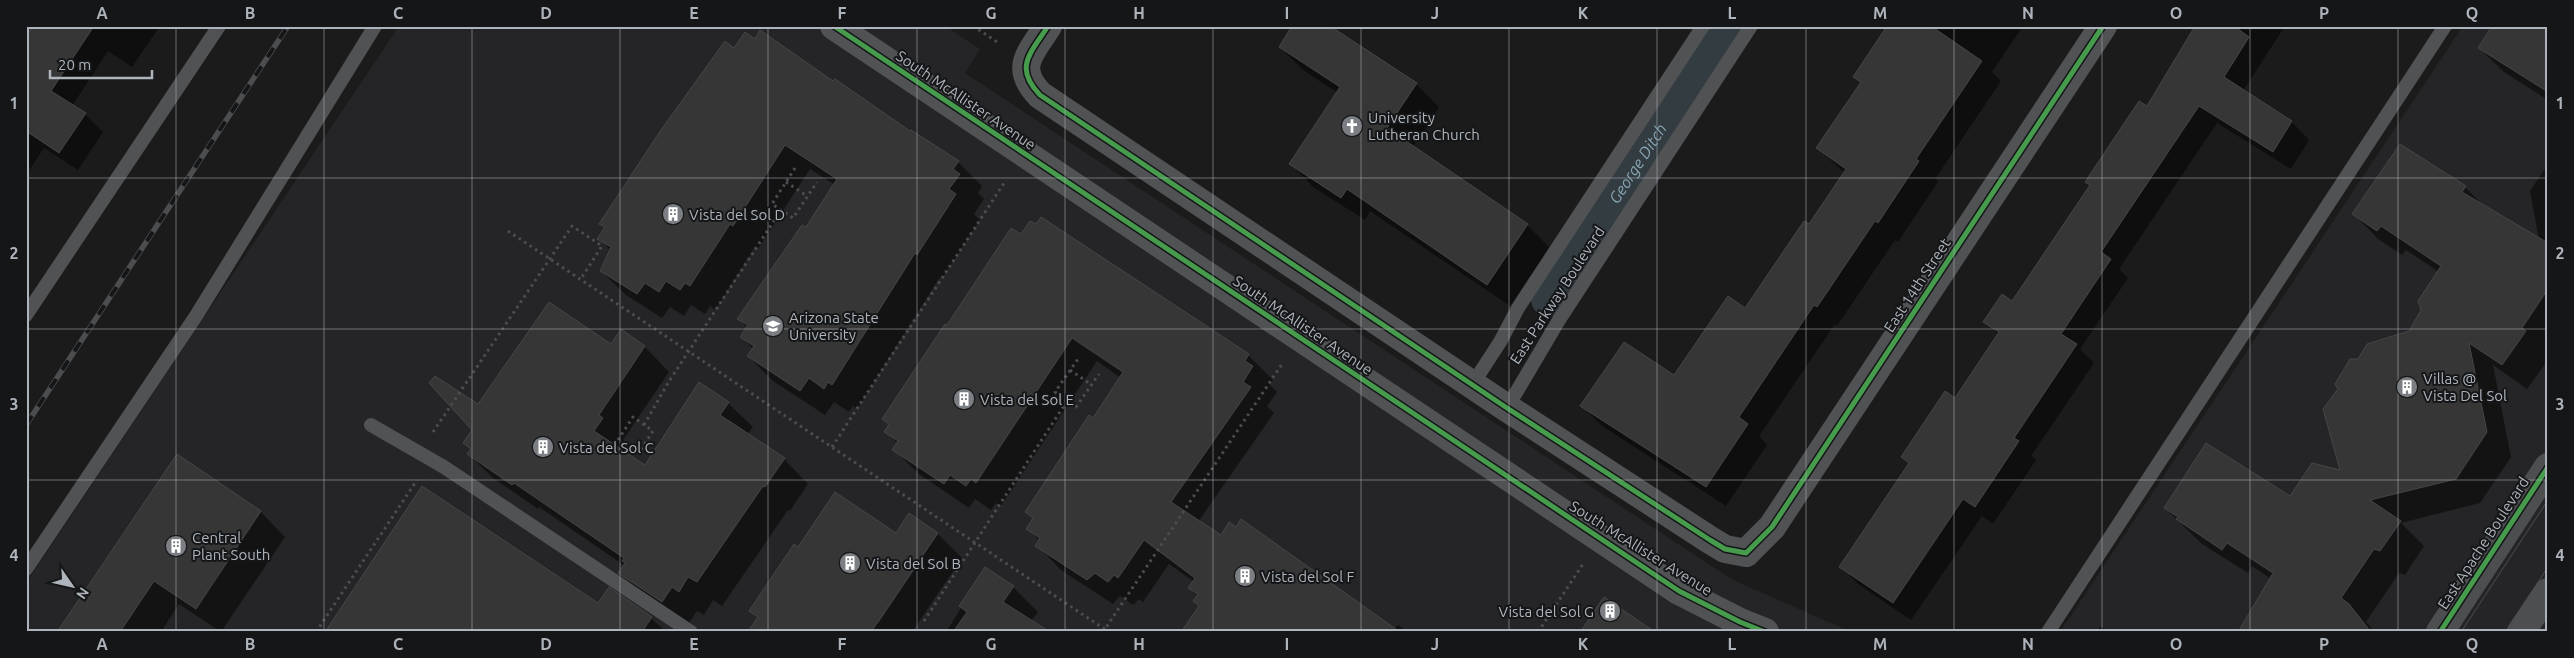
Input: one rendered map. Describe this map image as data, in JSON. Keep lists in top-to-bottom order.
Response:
{
  "streets": {
    "main road": ["East Apache Boulevard"],
    "street": ["South McAllister Avenue", "East 14th Street"],
    "lane": ["East Parkway Boulevard"]
  },
  "crossings": [
    ["East 14th Street", "East Parkway Boulevard"]
  ],
  "water": ["George Ditch"],
  "places": {
    "church": ["University Lutheran Church"],
    "building": [
      "Vista del Sol D",
      "Villas @ Vista Del Sol",
      "Vista del Sol E",
      "Vista del Sol C",
      "Central Plant South",
      "Vista del Sol B",
      "Vista del Sol F",
      "Vista del Sol G"
    ],
    "school or university": ["Arizona State University"]
  },
  "scale_bar": "20 m",
  "north": "bottom right",
  "grid": {
    "columns": [
      "A",
      "B",
      "C",
      "D",
      "E",
      "F",
      "G",
      "H",
      "I",
      "J",
      "K",
      "L",
      "M",
      "N",
      "O",
      "P",
      "Q"
    ],
    "rows": [
      "1",
      "2",
      "3",
      "4"
    ]
  }
}
